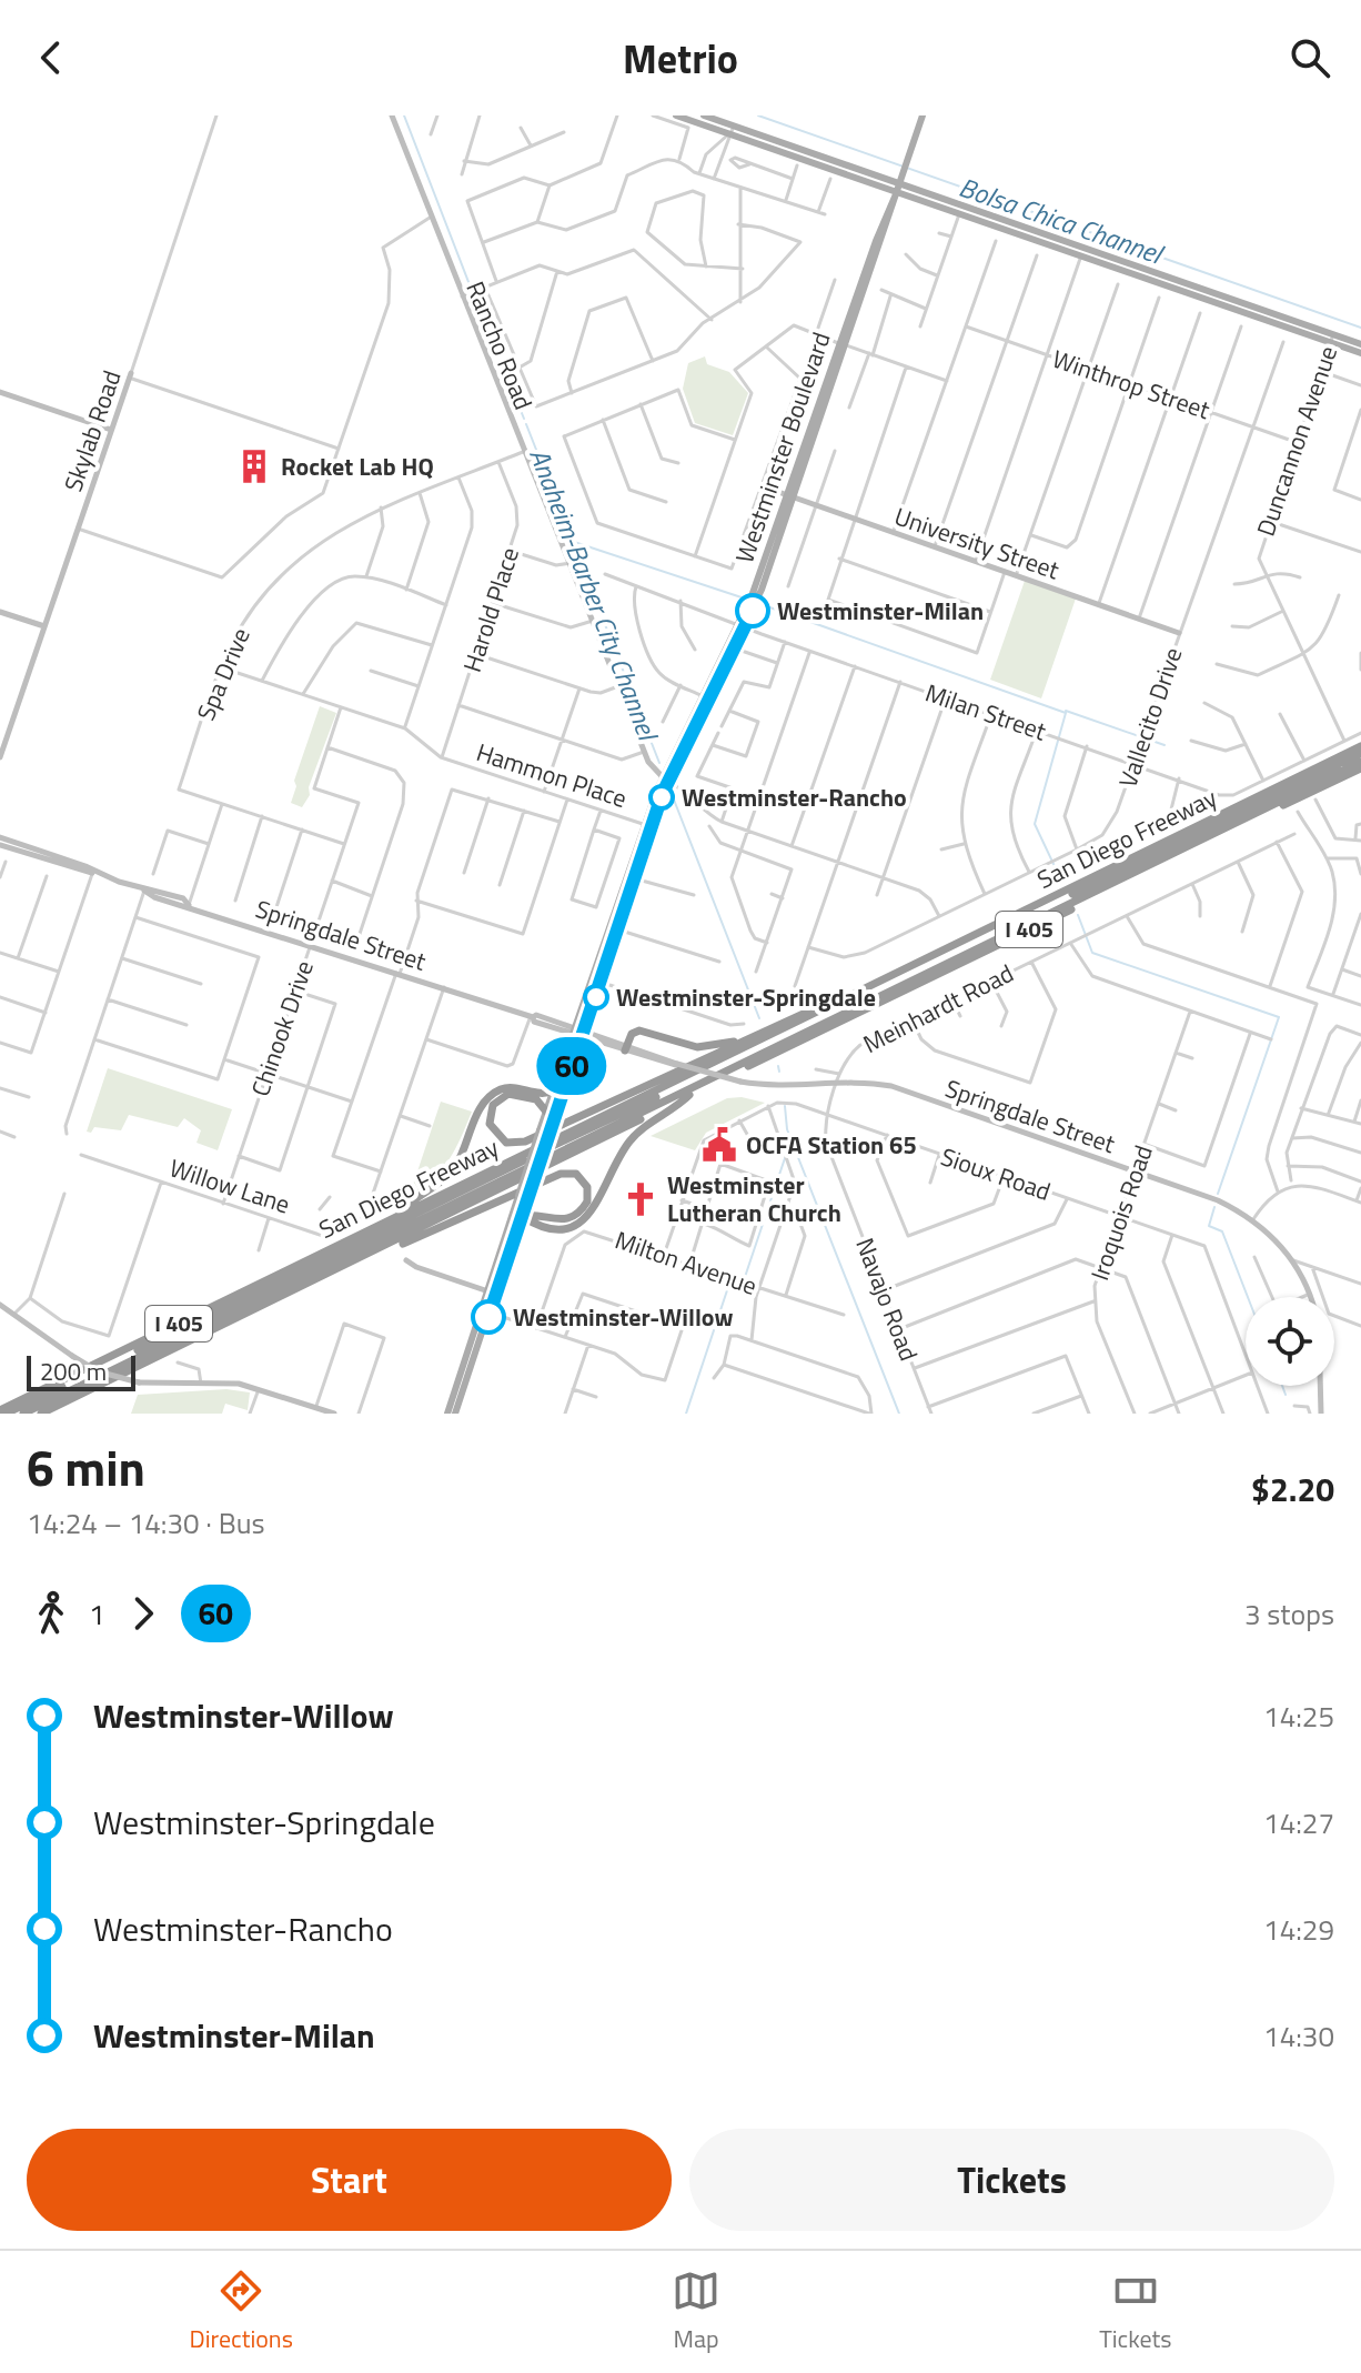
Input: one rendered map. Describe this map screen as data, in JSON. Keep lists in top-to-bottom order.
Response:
{
  "streets": {
    "highway": ["San Diego Freeway", "I 405"],
    "main road": ["Westminster Boulevard"],
    "street": [
      "Rancho Road",
      "Winthrop Street",
      "Skylab Road",
      "Duncannon Avenue",
      "University Street",
      "Harold Place",
      "Spa Drive",
      "Milan Street",
      "Vallecito Drive",
      "Hammon Place",
      "Springdale Street",
      "Meinhardt Road",
      "Chinook Drive",
      "Sioux Road",
      "Willow Lane",
      "Iroquois Road",
      "Milton Avenue",
      "Navajo Road"
    ]
  },
  "crossings": [
    ["Rancho Road", "Westminster Boulevard"],
    ["Rancho Road", "Spa Drive"],
    ["Winthrop Street", "Duncannon Avenue"],
    ["Winthrop Street", "Vallecito Drive"],
    ["Duncannon Avenue", "Milan Street"],
    ["Westminster Boulevard", "University Street"],
    ["Westminster Boulevard", "Milan Street"],
    ["Westminster Boulevard", "Hammon Place"],
    ["Westminster Boulevard", "Springdale Street"],
    ["University Street", "Vallecito Drive"],
    ["Harold Place", "Spa Drive"],
    ["Harold Place", "Hammon Place"],
    ["Milan Street", "Vallecito Drive"],
    ["Springdale Street", "Meinhardt Road"],
    ["Springdale Street", "Chinook Drive"],
    ["Springdale Street", "Iroquois Road"],
    ["Springdale Street", "Navajo Road"],
    ["Meinhardt Road", "Navajo Road"],
    ["Chinook Drive", "Willow Lane"],
    ["Sioux Road", "Iroquois Road"],
    ["Sioux Road", "Navajo Road"]
  ],
  "water": ["Bolsa Chica Channel", "Anaheim-Barber City Channel"],
  "places": {
    "building": ["Rocket Lab HQ"],
    "other": [
      "Westminster-Milan",
      "Westminster-Rancho",
      "Westminster-Springdale",
      "Westminster-Willow"
    ],
    "public building": ["OCFA Station 65"],
    "church": ["Westminster Lutheran Church"]
  },
  "lines": ["bus line 60"],
  "scale_bar": "200 m",
  "page": {
    "header": "Metrio",
    "on_map": "60",
    "scale": "200 m",
    "heading": ["6 min", "14:24 – 14:30 · Bus", "$2.20"],
    "legs": ["1", "60", "3 stops"],
    "list": [
      {
        "name": "Westminster-Willow",
        "value": "14:25"
      },
      {
        "name": "Westminster-Springdale",
        "value": "14:27"
      },
      {
        "name": "Westminster-Rancho",
        "value": "14:29"
      },
      {
        "name": "Westminster-Milan",
        "value": "14:30"
      }
    ],
    "buttons": ["Start", "Tickets"],
    "tabs": ["Directions", "Map", "Tickets"]
  }
}
